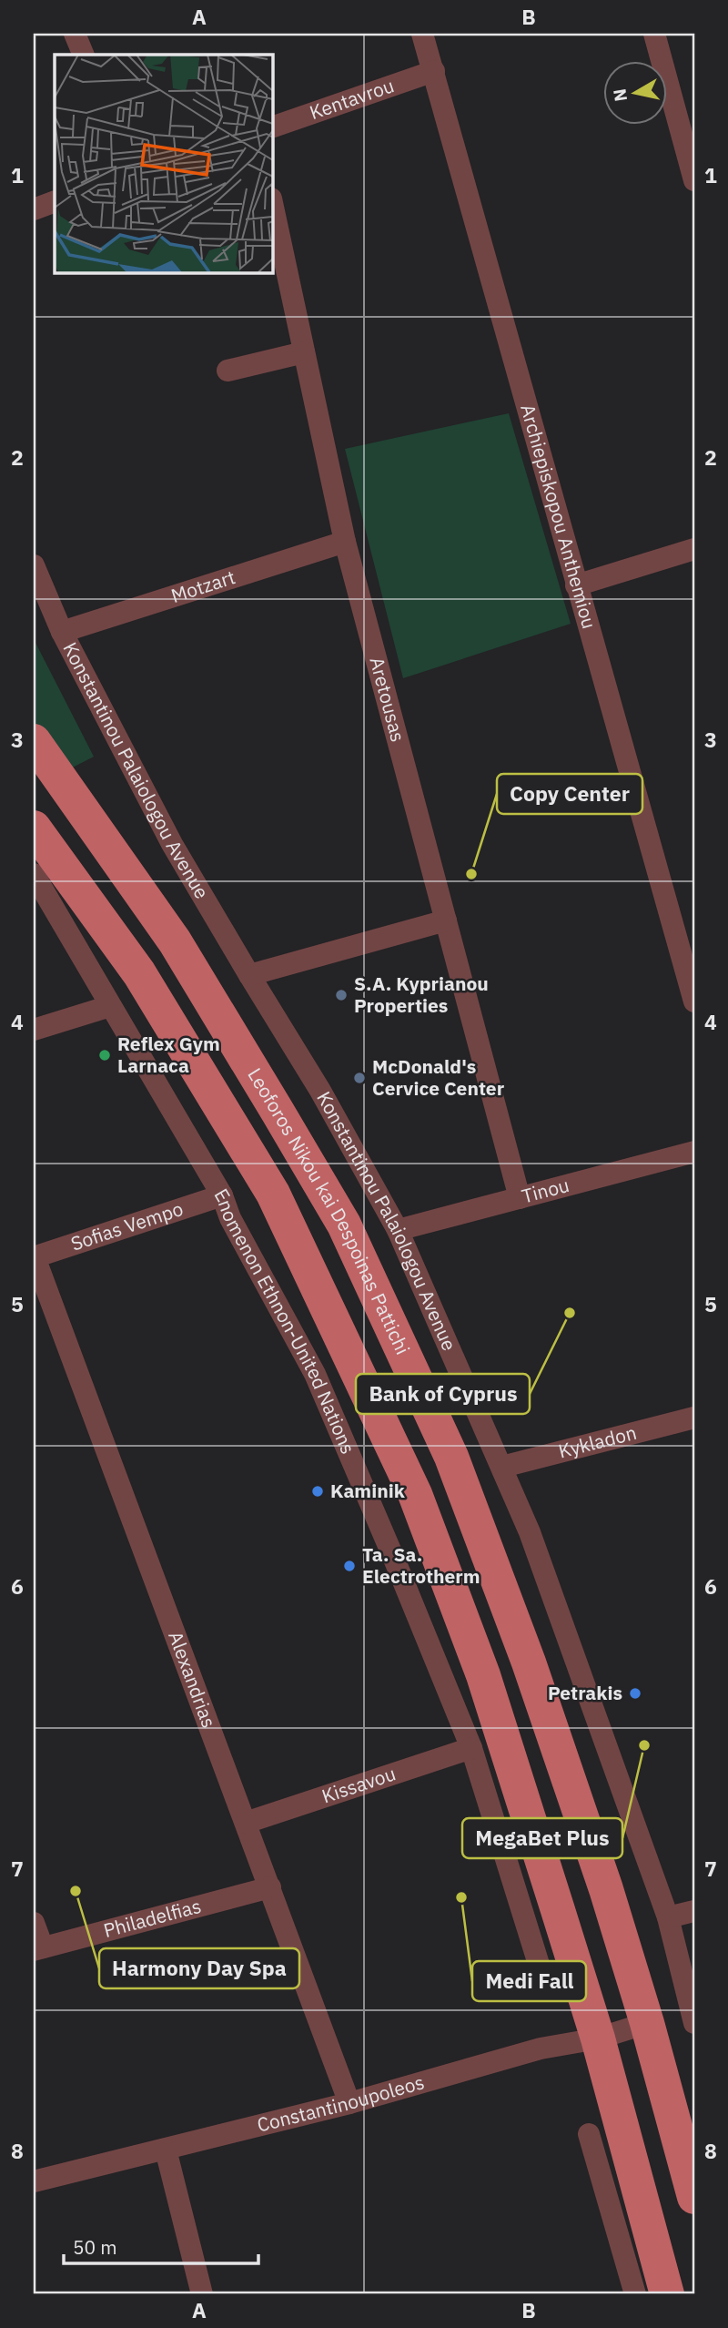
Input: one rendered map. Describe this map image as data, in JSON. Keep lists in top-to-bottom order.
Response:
{
  "streets": {
    "main road": ["Leoforos Nikou kai Despoinas Pattichi"],
    "street": [
      "Kentavrou",
      "Archiepiskopou Anthemiou",
      "Motzart",
      "Aretousas",
      "Konstantinou Palaiologou Avenue",
      "Tinou",
      "Sofias Vempo",
      "Enomenon Ethnon-United Nations",
      "Kykladon",
      "Alexandrias",
      "Kissavou",
      "Philadelfias",
      "Constantinoupoleos"
    ]
  },
  "crossings": [
    ["Kentavrou", "Archiepiskopou Anthemiou"],
    ["Motzart", "Aretousas"],
    ["Motzart", "Konstantinou Palaiologou Avenue"],
    ["Aretousas", "Tinou"],
    ["Konstantinou Palaiologou Avenue", "Tinou"],
    ["Konstantinou Palaiologou Avenue", "Kykladon"],
    ["Leoforos Nikou kai Despoinas Pattichi", "Constantinoupoleos"],
    ["Sofias Vempo", "Enomenon Ethnon-United Nations"],
    ["Sofias Vempo", "Alexandrias"],
    ["Enomenon Ethnon-United Nations", "Kissavou"],
    ["Alexandrias", "Kissavou"],
    ["Alexandrias", "Philadelfias"],
    ["Alexandrias", "Constantinoupoleos"]
  ],
  "places": [
    "Copy Center",
    "S.A. Kyprianou Properties",
    "Reflex Gym Larnaca",
    "McDonald's Cervice Center",
    "Bank of Cyprus",
    "Kaminik",
    "Ta. Sa. Electrotherm",
    "Petrakis",
    "MegaBet Plus",
    "Harmony Day Spa",
    "Medi Fall"
  ],
  "scale_bar": "50 m",
  "north": "left",
  "grid": {
    "columns": ["A", "B"],
    "rows": [
      "1",
      "2",
      "3",
      "4",
      "5",
      "6",
      "7",
      "8"
    ]
  }
}
